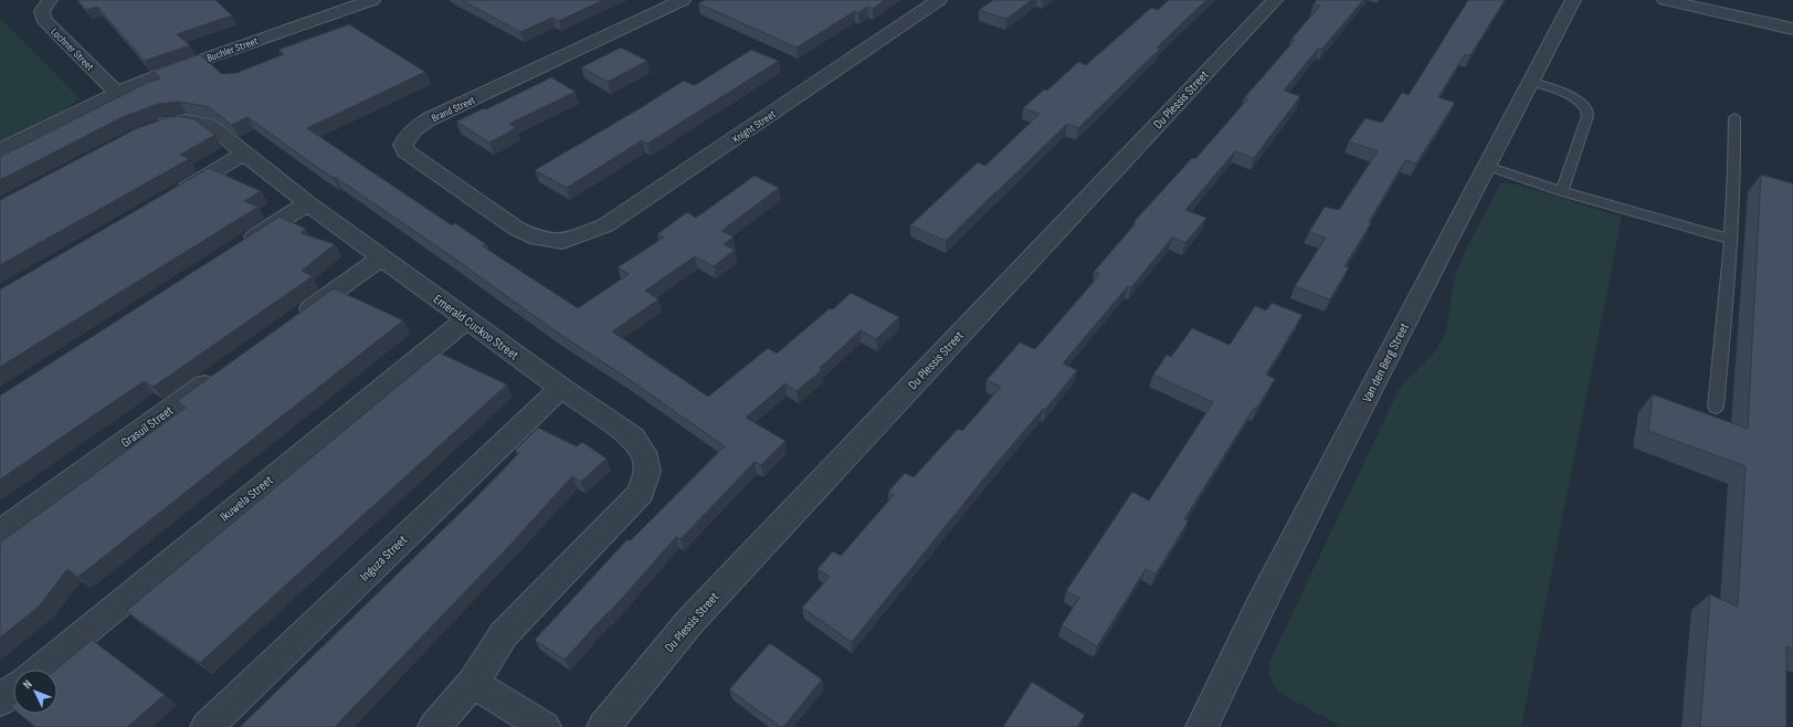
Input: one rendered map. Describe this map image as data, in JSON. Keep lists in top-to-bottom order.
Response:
{
  "streets": {
    "street": [
      "Lochner Street",
      "Buchler Street",
      "Du Plessis Street",
      "Brand Street",
      "Knight Street",
      "Emerald Cuckoo Street",
      "Van den Berg Street",
      "Grasuil Street",
      "Ikuwela Street",
      "Inguza Street"
    ]
  },
  "crossings": [
    ["Lochner Street", "Buchler Street"],
    ["Brand Street", "Knight Street"],
    ["Emerald Cuckoo Street", "Ikuwela Street"],
    ["Emerald Cuckoo Street", "Inguza Street"]
  ],
  "north": "top left"
}
